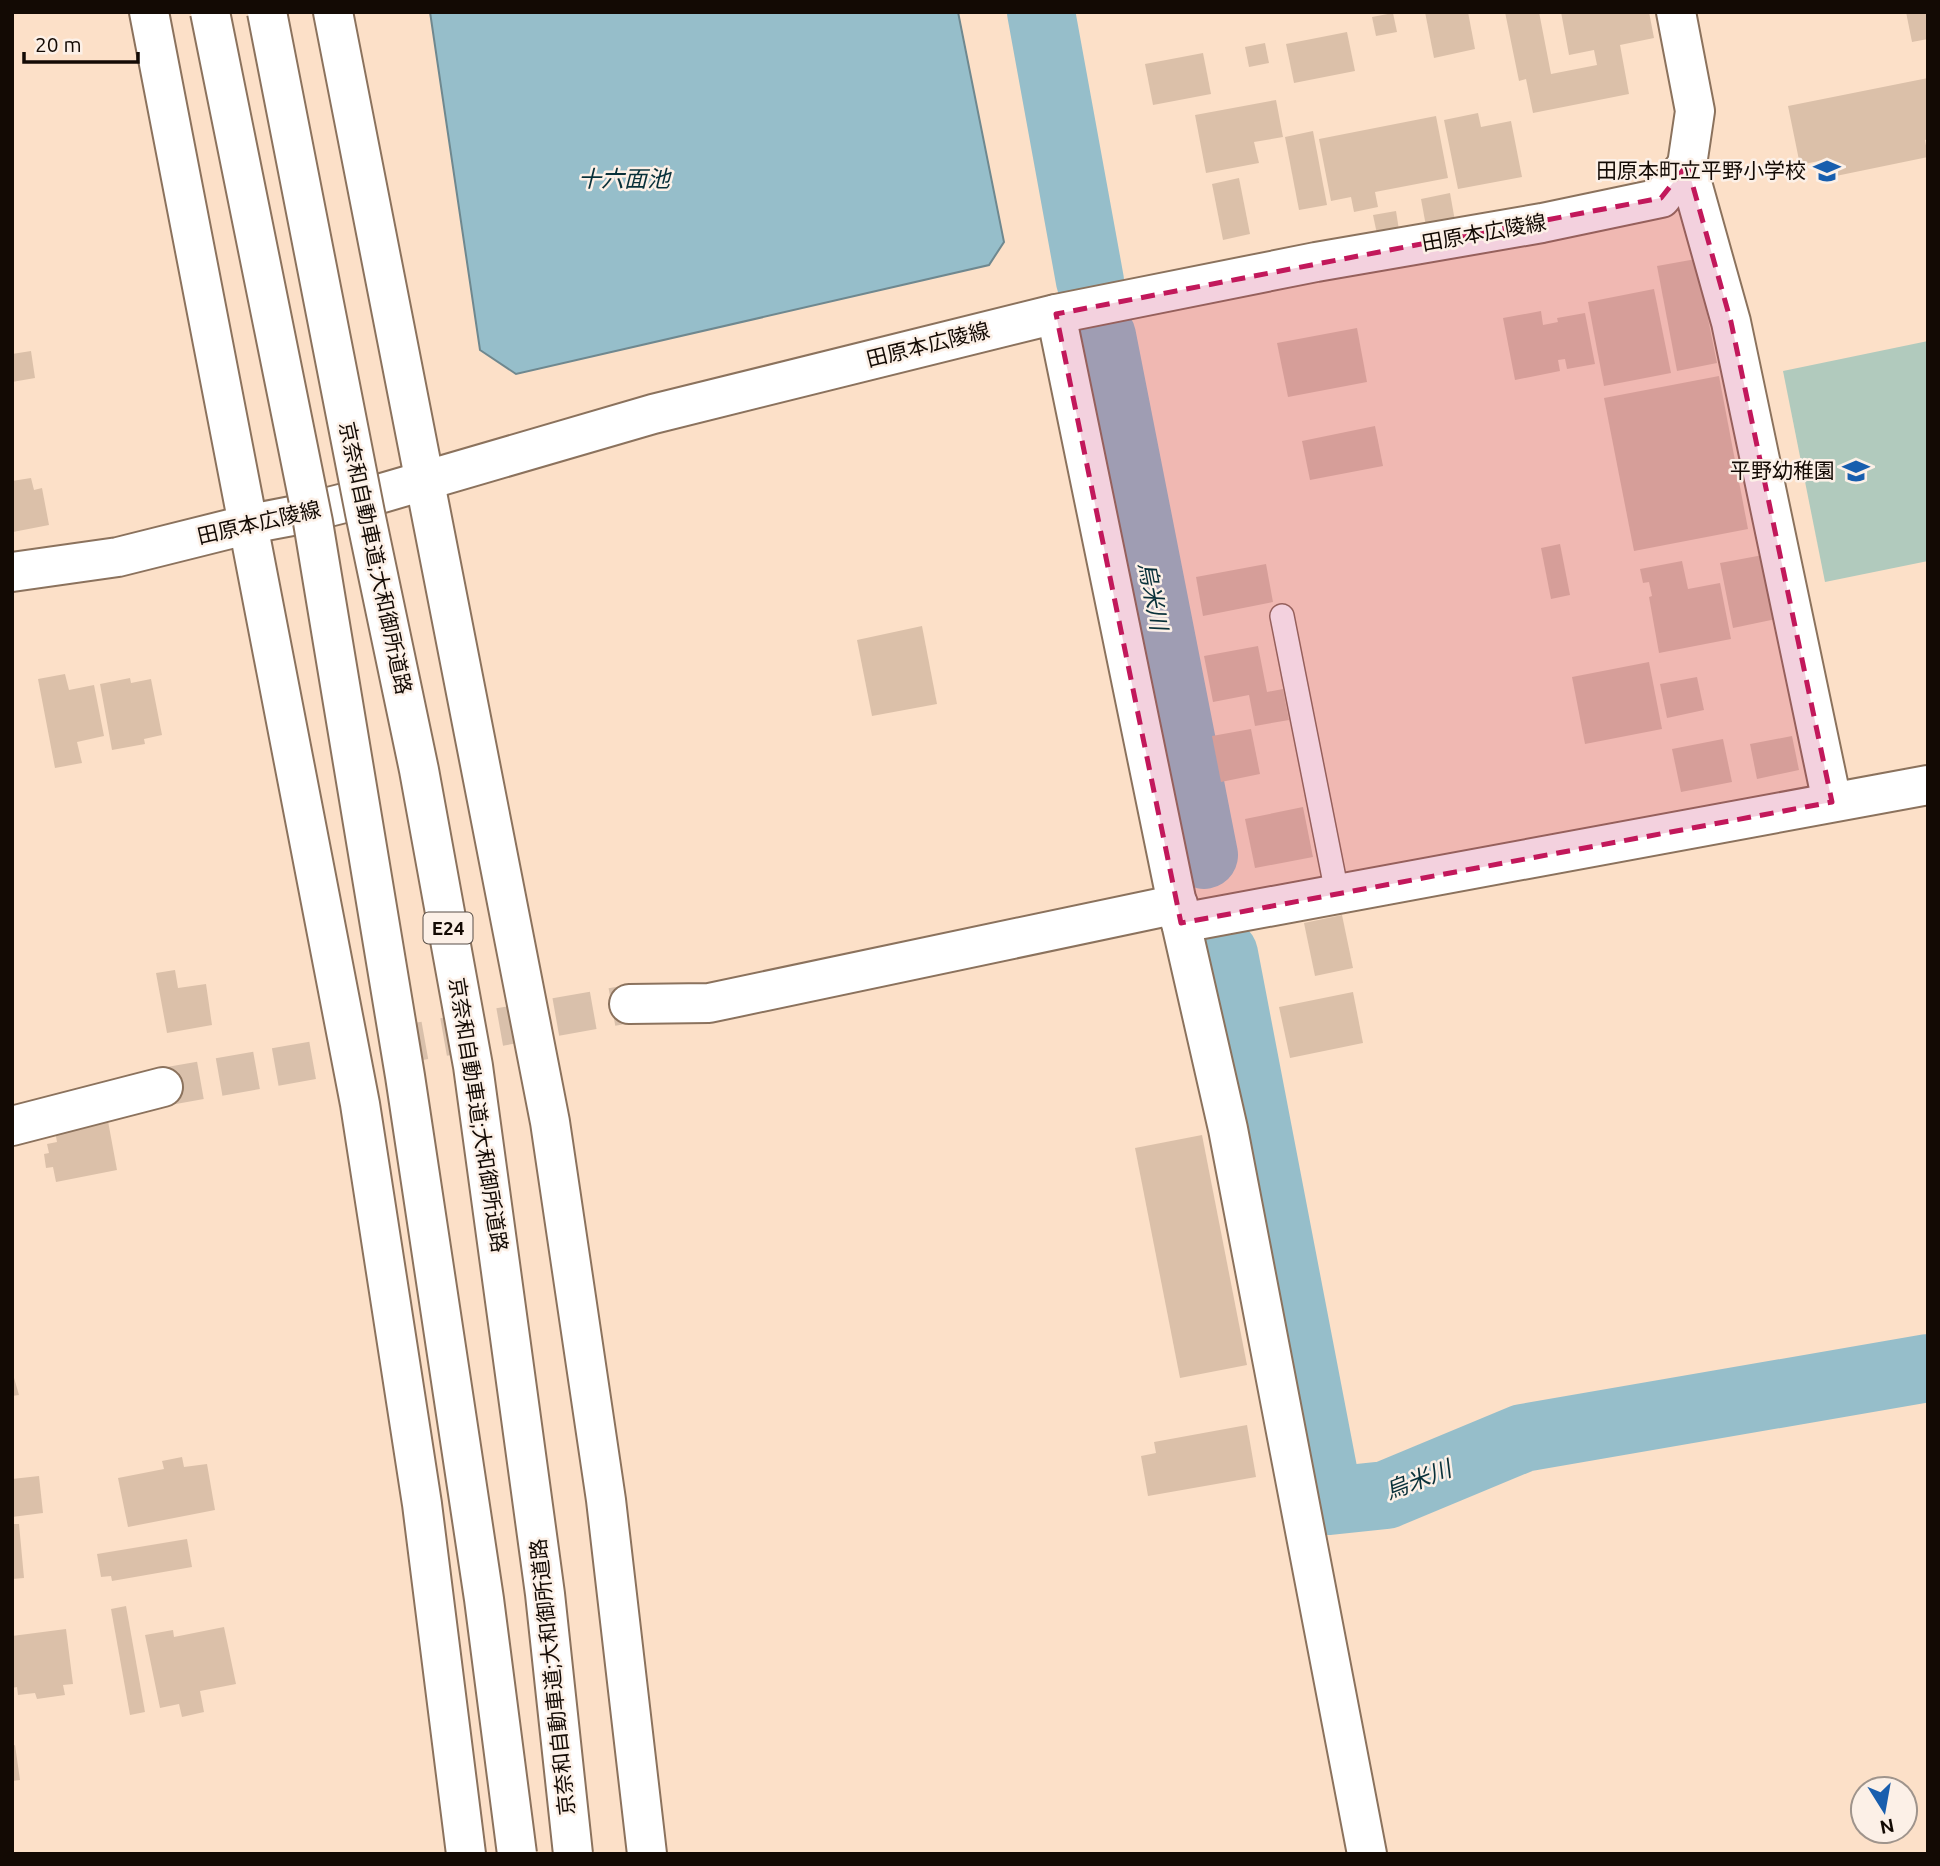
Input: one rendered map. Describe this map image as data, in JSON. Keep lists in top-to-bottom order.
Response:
{
  "streets": {
    "main road": ["田原本広陵線", "京奈和自動車道;大和御所道路", "E24"]
  },
  "water": ["十六面池", "烏米川"],
  "places": {
    "school or university": ["田原本町立平野小学校", "平野幼稚園"]
  },
  "scale_bar": "20 m",
  "north": "bottom"
}
